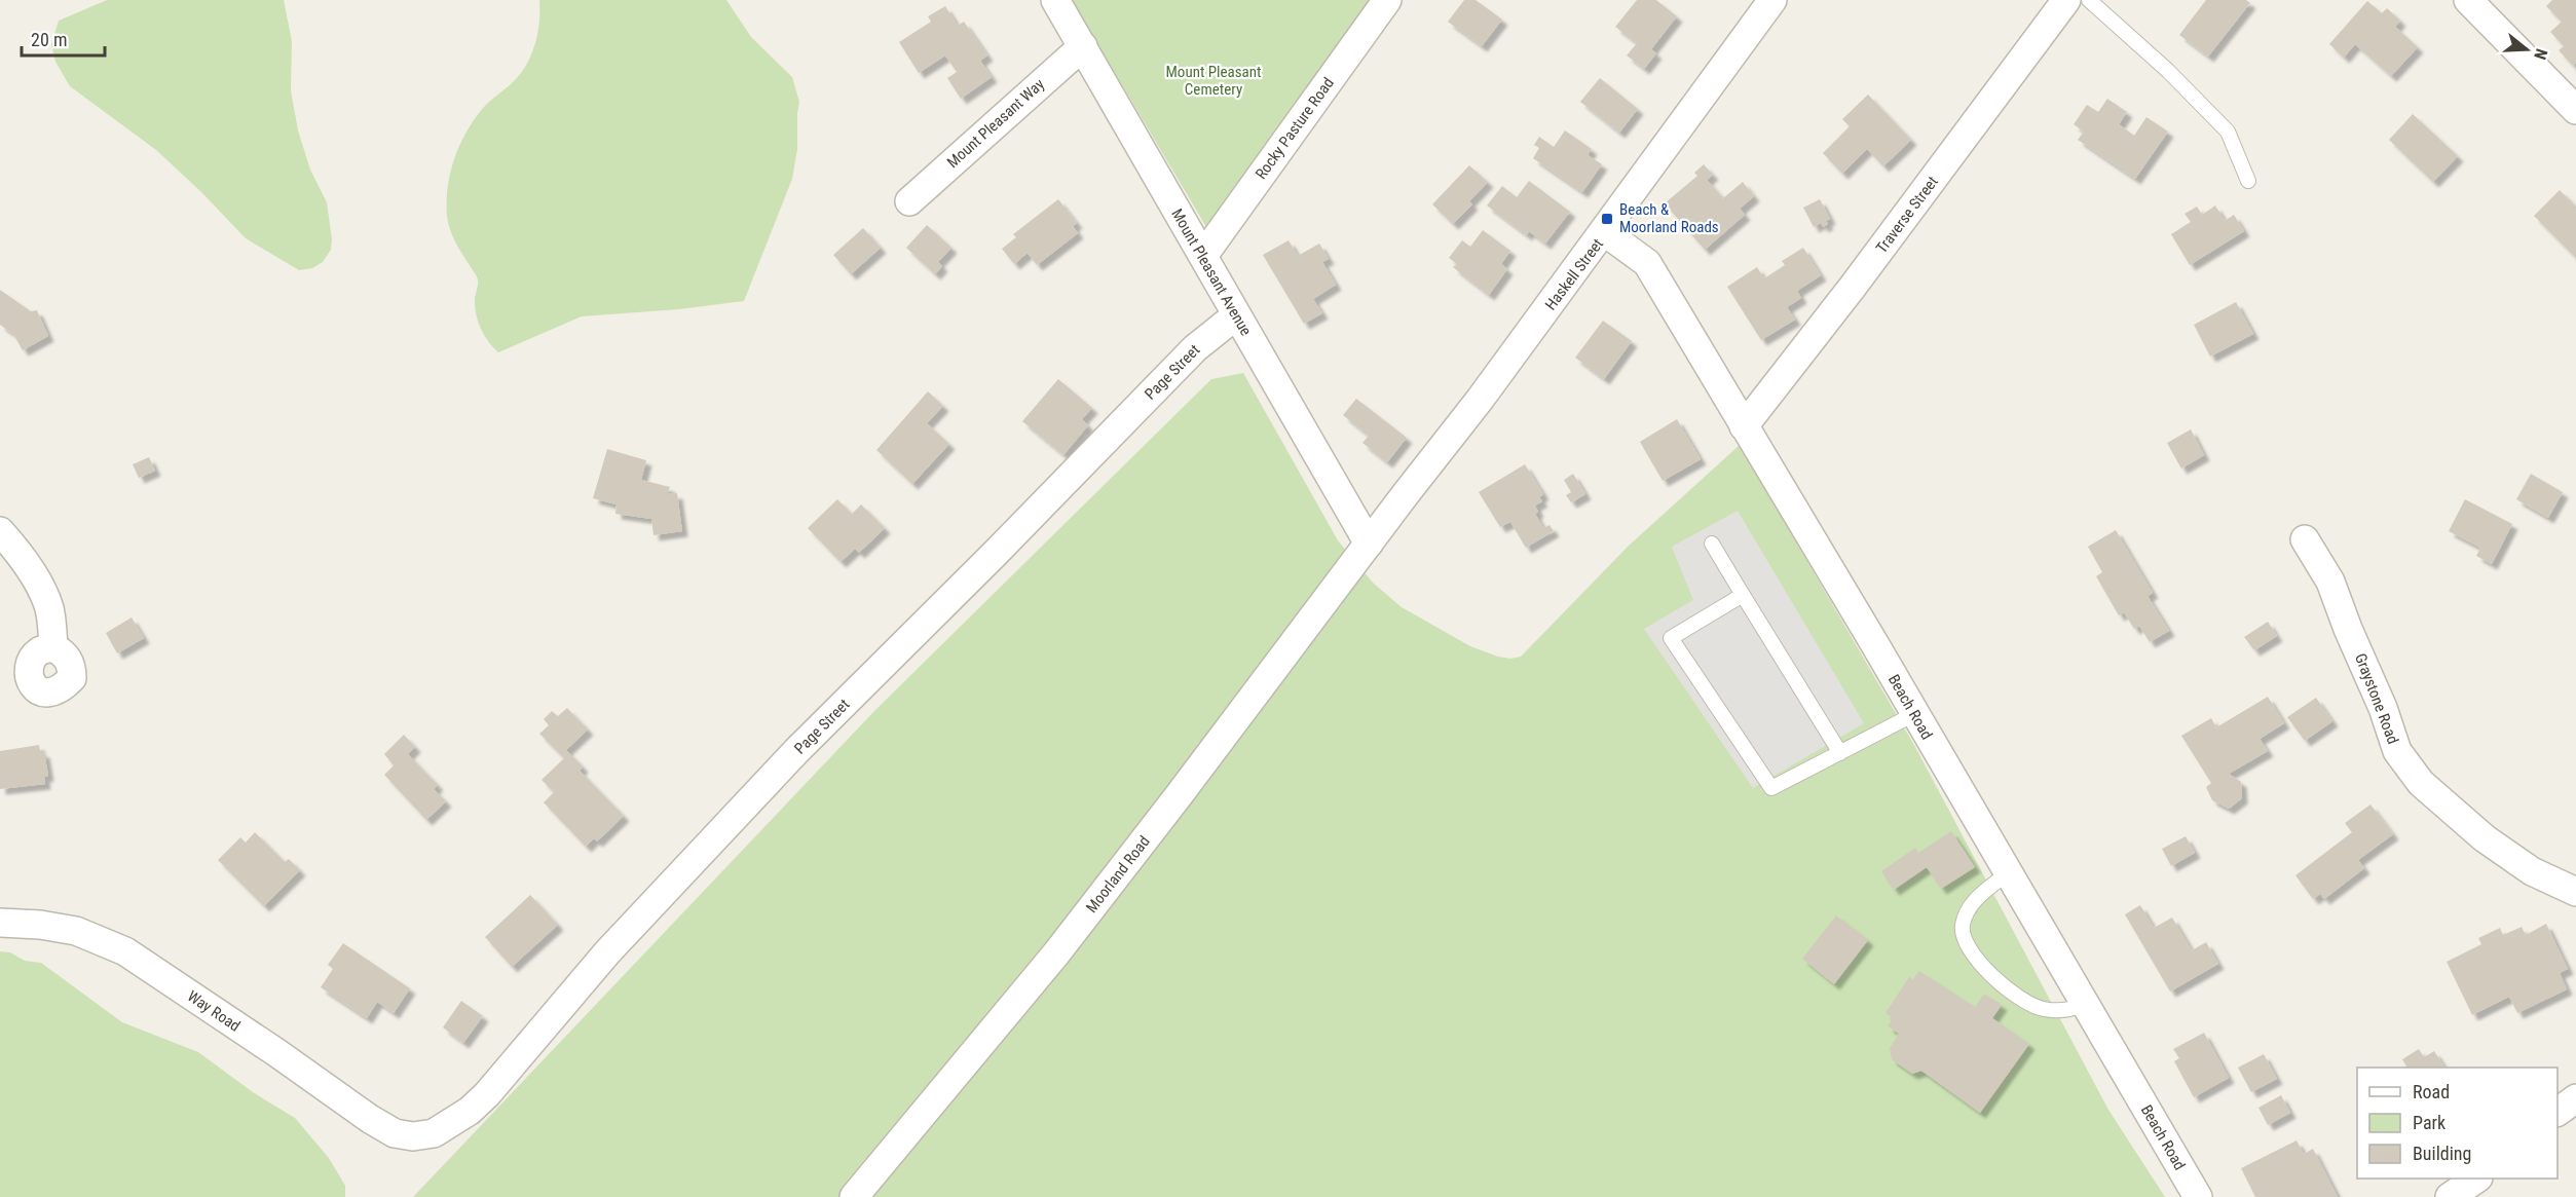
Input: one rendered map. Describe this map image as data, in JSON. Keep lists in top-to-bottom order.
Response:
{
  "streets": {
    "street": [
      "Mount Pleasant Way",
      "Rocky Pasture Road",
      "Traverse Street",
      "Mount Pleasant Avenue",
      "Haskell Street",
      "Page Street",
      "Graystone Road",
      "Beach Road",
      "Moorland Road",
      "Way Road"
    ]
  },
  "crossings": [
    ["Mount Pleasant Way", "Mount Pleasant Avenue"],
    ["Rocky Pasture Road", "Mount Pleasant Avenue"],
    ["Traverse Street", "Beach Road"],
    ["Mount Pleasant Avenue", "Haskell Street"],
    ["Mount Pleasant Avenue", "Page Street"],
    ["Mount Pleasant Avenue", "Moorland Road"],
    ["Haskell Street", "Beach Road"],
    ["Haskell Street", "Moorland Road"],
    ["Page Street", "Way Road"]
  ],
  "parks": ["Mount Pleasant Cemetery"],
  "places": {
    "transit": ["Beach & Moorland Roads"]
  },
  "legend": ["Road", "Park", "Building"],
  "scale_bar": "20 m",
  "north": "right"
}
